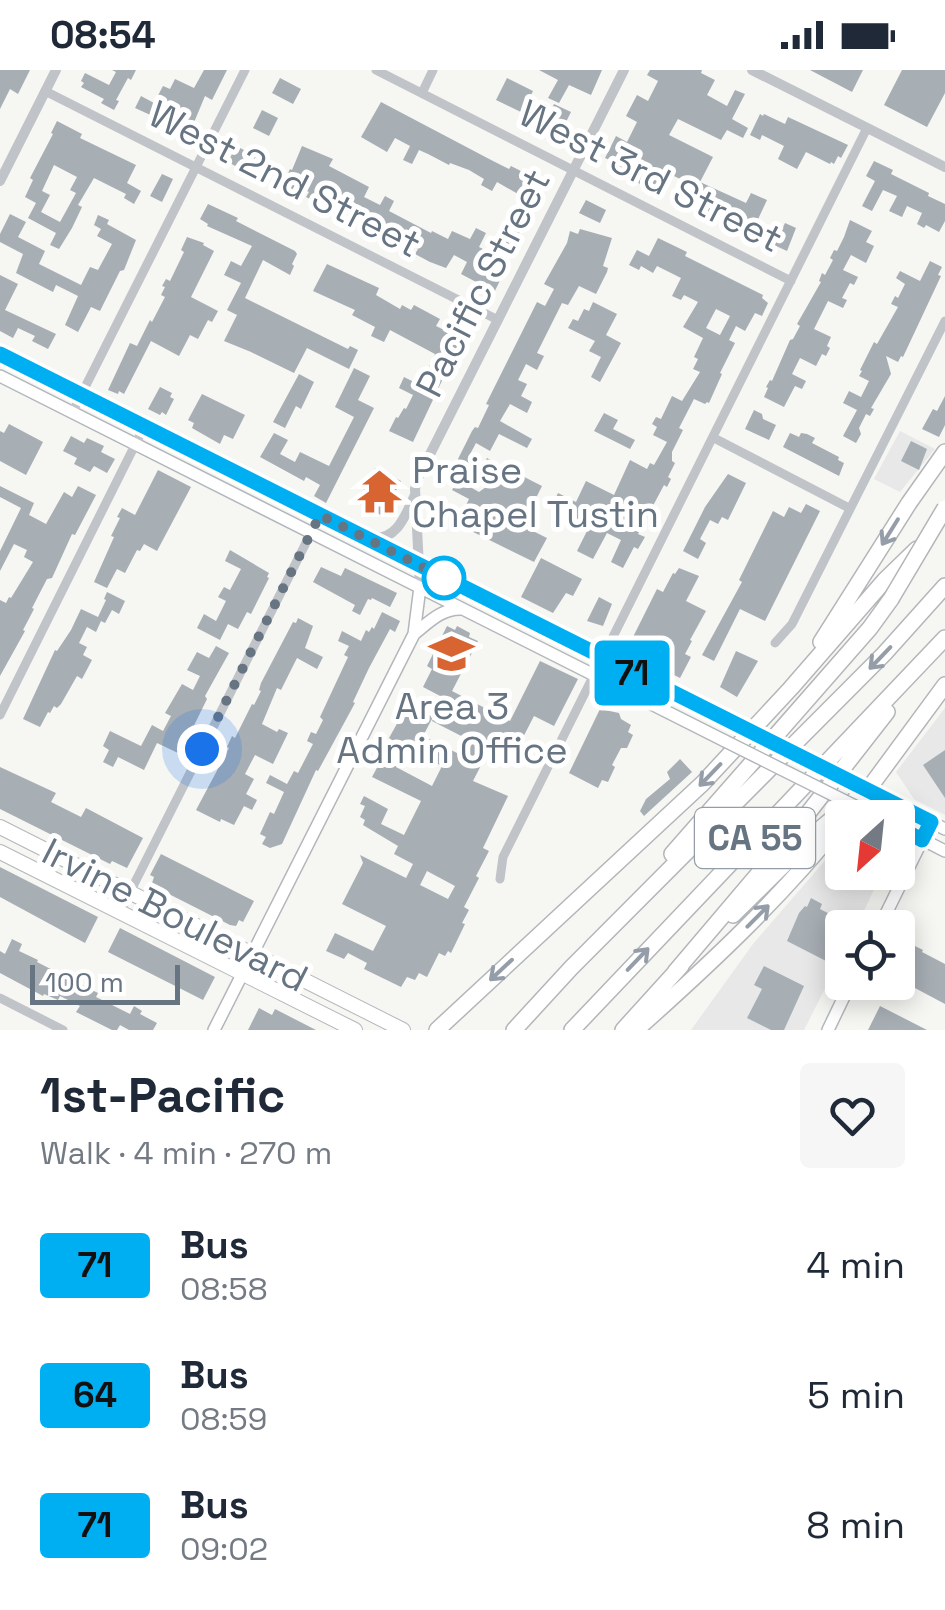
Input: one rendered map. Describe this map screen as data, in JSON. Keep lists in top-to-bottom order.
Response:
{
  "streets": {
    "highway": ["CA 55"],
    "main road": ["Irvine Boulevard"],
    "street": ["West 3rd Street", "West 2nd Street", "Pacific Street"]
  },
  "crossings": [
    ["West 3rd Street", "Pacific Street"],
    ["West 2nd Street", "Pacific Street"]
  ],
  "places": {
    "temple": ["Praise Chapel Tustin"],
    "school or university": ["Area 3 Admin Office"]
  },
  "lines": ["bus line 71"],
  "scale_bar": "100 m",
  "north": "bottom left",
  "page": {
    "status": "08:54",
    "on_map": "71",
    "scale": "100 m",
    "heading": ["1st-Pacific", "Walk · 4 min · 270 m"],
    "list": [
      {
        "mark": "71",
        "name": "Bus",
        "note": "08:58",
        "value": "4 min"
      },
      {
        "mark": "64",
        "name": "Bus",
        "note": "08:59",
        "value": "5 min"
      },
      {
        "mark": "71",
        "name": "Bus",
        "note": "09:02",
        "value": "8 min"
      }
    ]
  }
}
